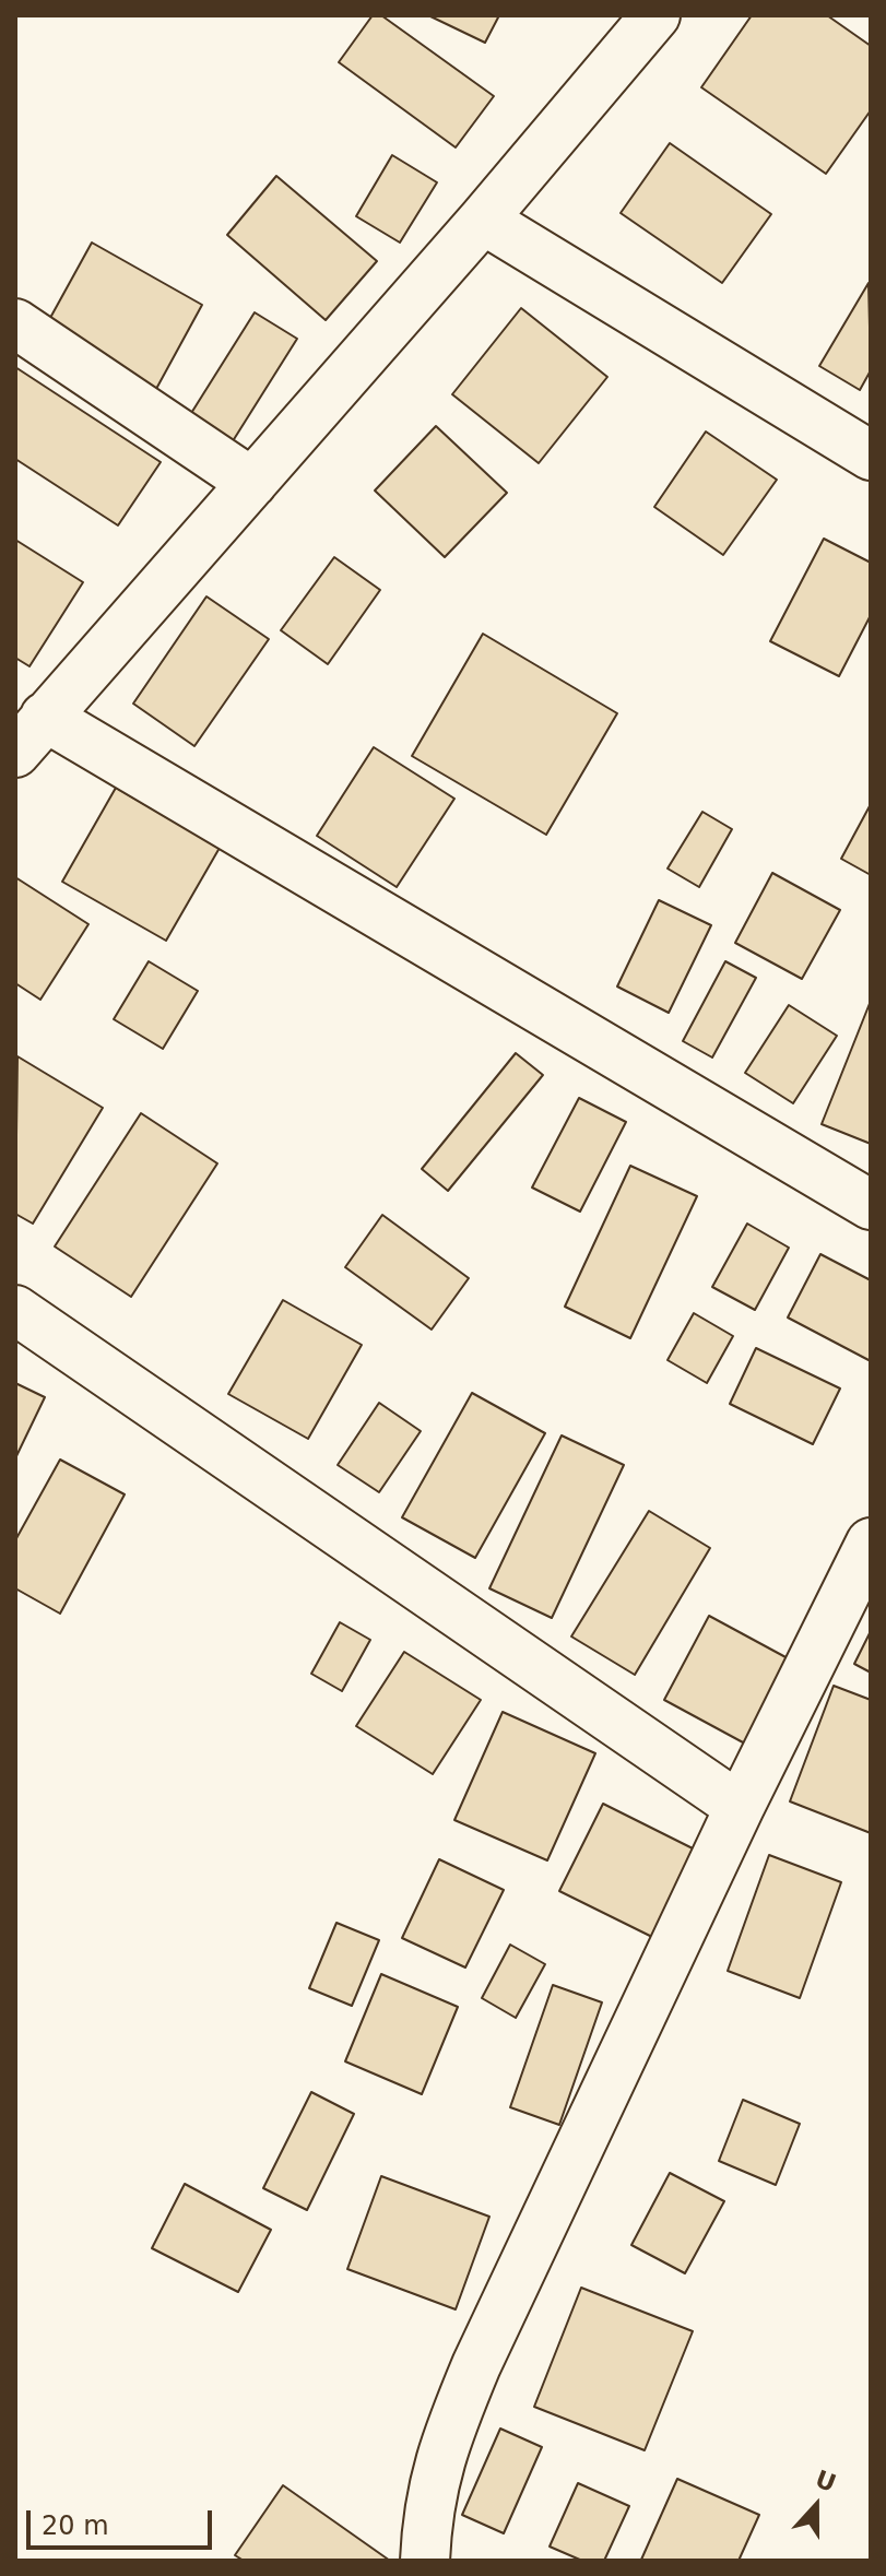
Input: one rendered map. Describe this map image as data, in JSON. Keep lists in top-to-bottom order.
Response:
{
  "scale_bar": "20 m",
  "north": "top"
}
